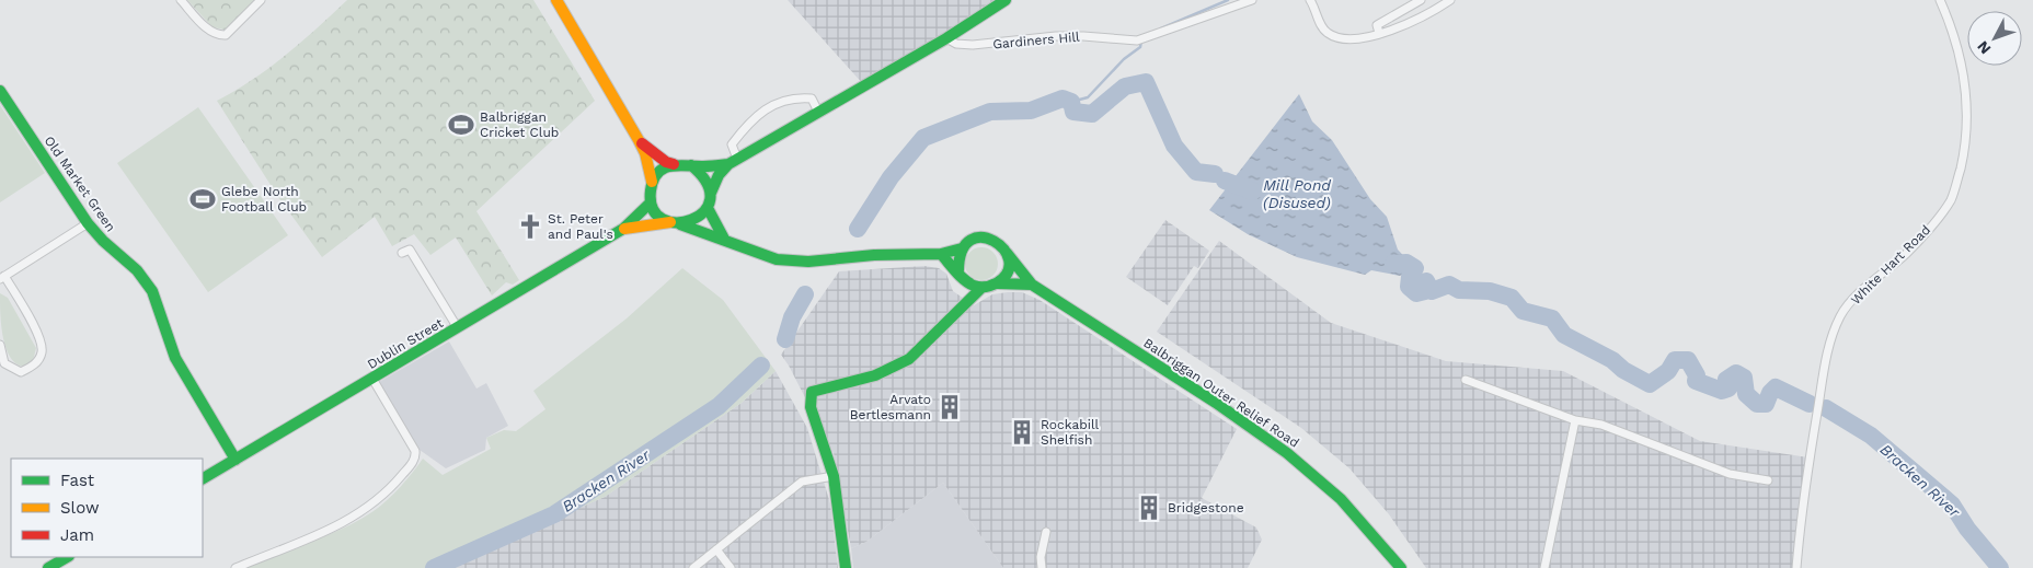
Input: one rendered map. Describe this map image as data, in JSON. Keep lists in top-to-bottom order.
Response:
{
  "streets": {
    "street": [
      "Gardiners Hill",
      "Old Market Green",
      "White Hart Road",
      "Dublin Street",
      "Balbriggan Outer Relief Road"
    ]
  },
  "crossings": [
    ["Old Market Green", "Dublin Street"]
  ],
  "water": ["Mill Pond (Disused)", "Bracken River"],
  "places": {
    "sports": ["Balbriggan Cricket Club", "Glebe North Football Club"],
    "church": ["St. Peter and Paul's"],
    "building": ["Arvato Bertlesmann", "Rockabill Shelfish", "Bridgestone"]
  },
  "legend": ["Fast", "Slow", "Jam"],
  "north": "bottom left"
}
